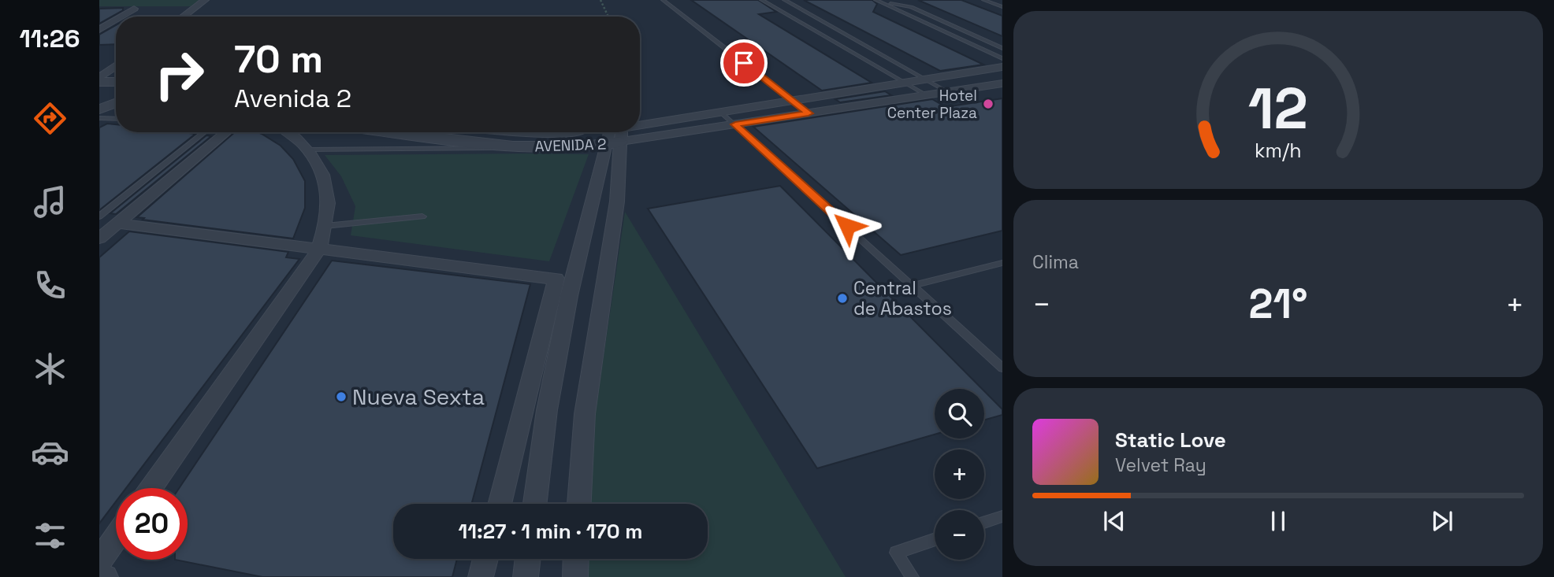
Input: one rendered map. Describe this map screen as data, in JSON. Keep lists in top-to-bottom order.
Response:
{
  "streets": {
    "street": ["AVENIDA 2"]
  },
  "places": ["Hotel Center Plaza", "Central de Abastos", "Nueva Sexta"],
  "page": {
    "tabs": "11:26",
    "turn": ["70 m", "Avenida 2"],
    "tile": "Clima",
    "heat": ["−", "21°", "+"],
    "map_buttons": ["+", "−"],
    "song": ["Static Love", "Velvet Ray"],
    "limit": "20",
    "trip": "11:27 · 1 min · 170 m",
    "gauge": ["12", "km/h"]
  }
}
